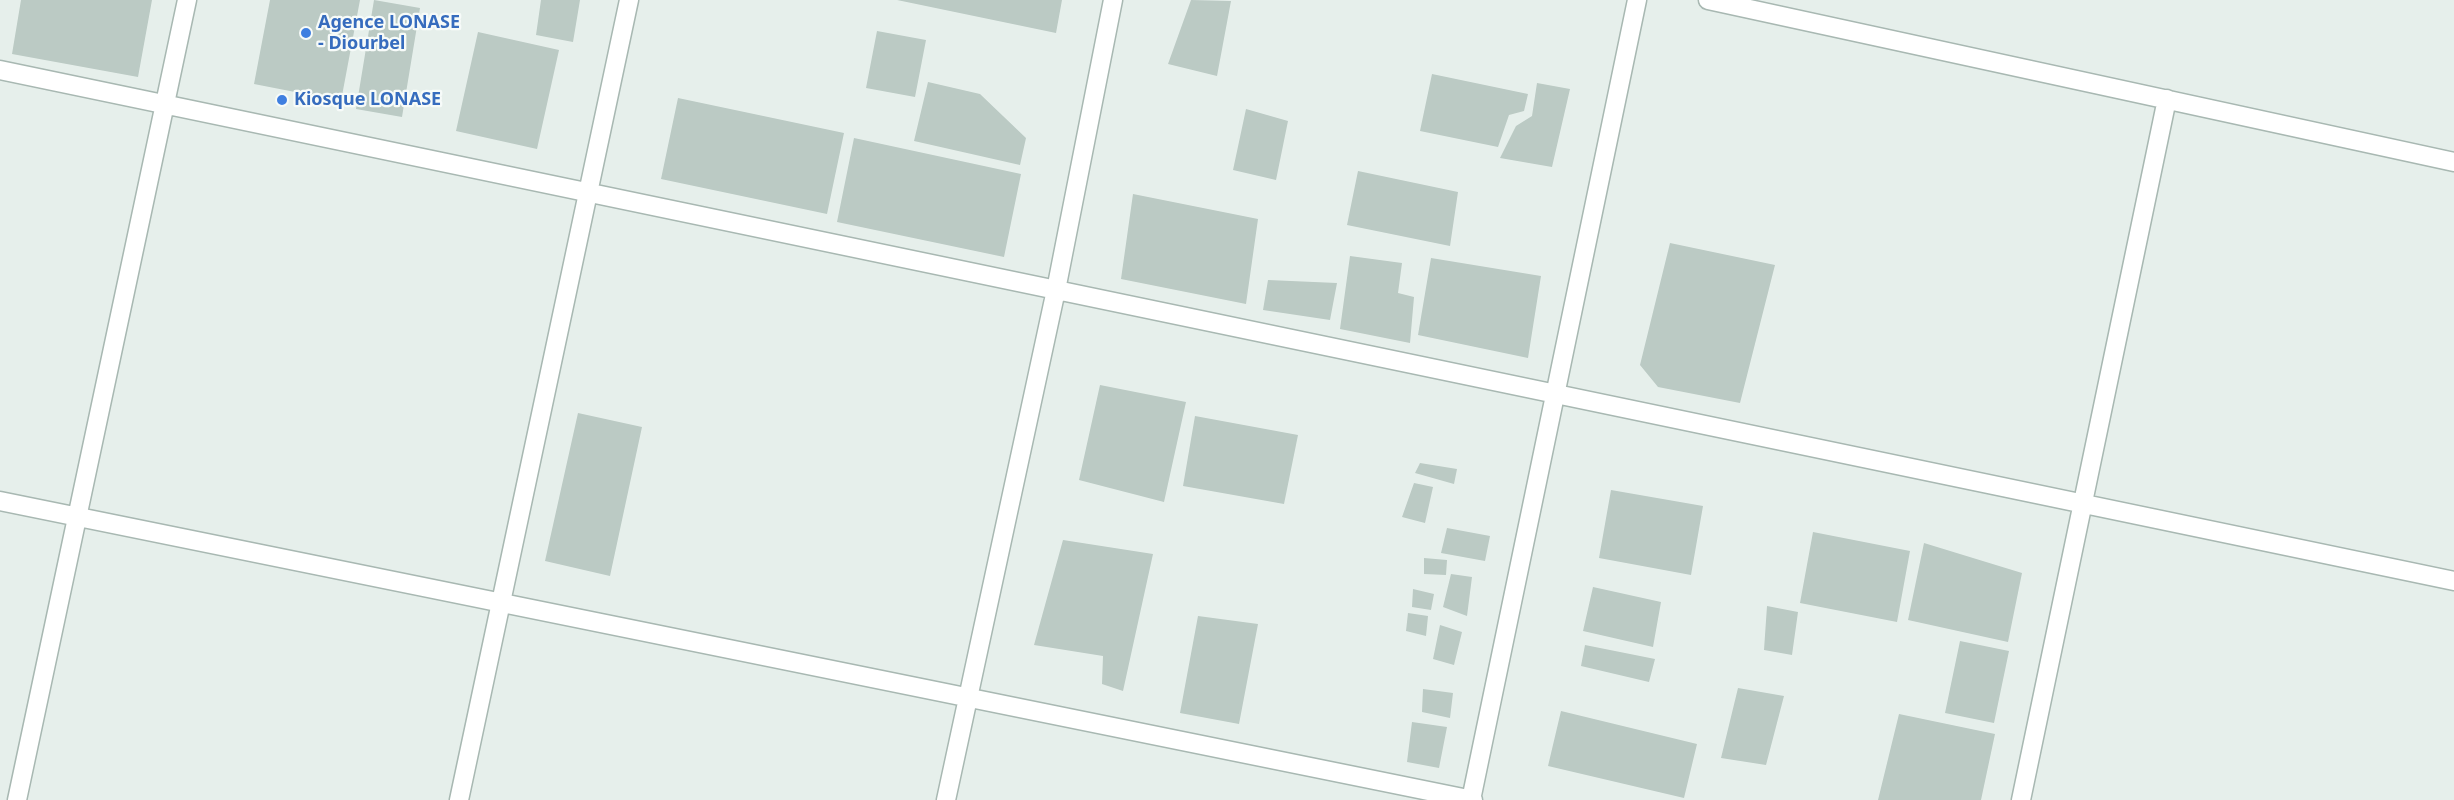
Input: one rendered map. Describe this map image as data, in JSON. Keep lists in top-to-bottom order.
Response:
{
  "places": ["Agence LONASE - Diourbel", "Kiosque LONASE"]
}
